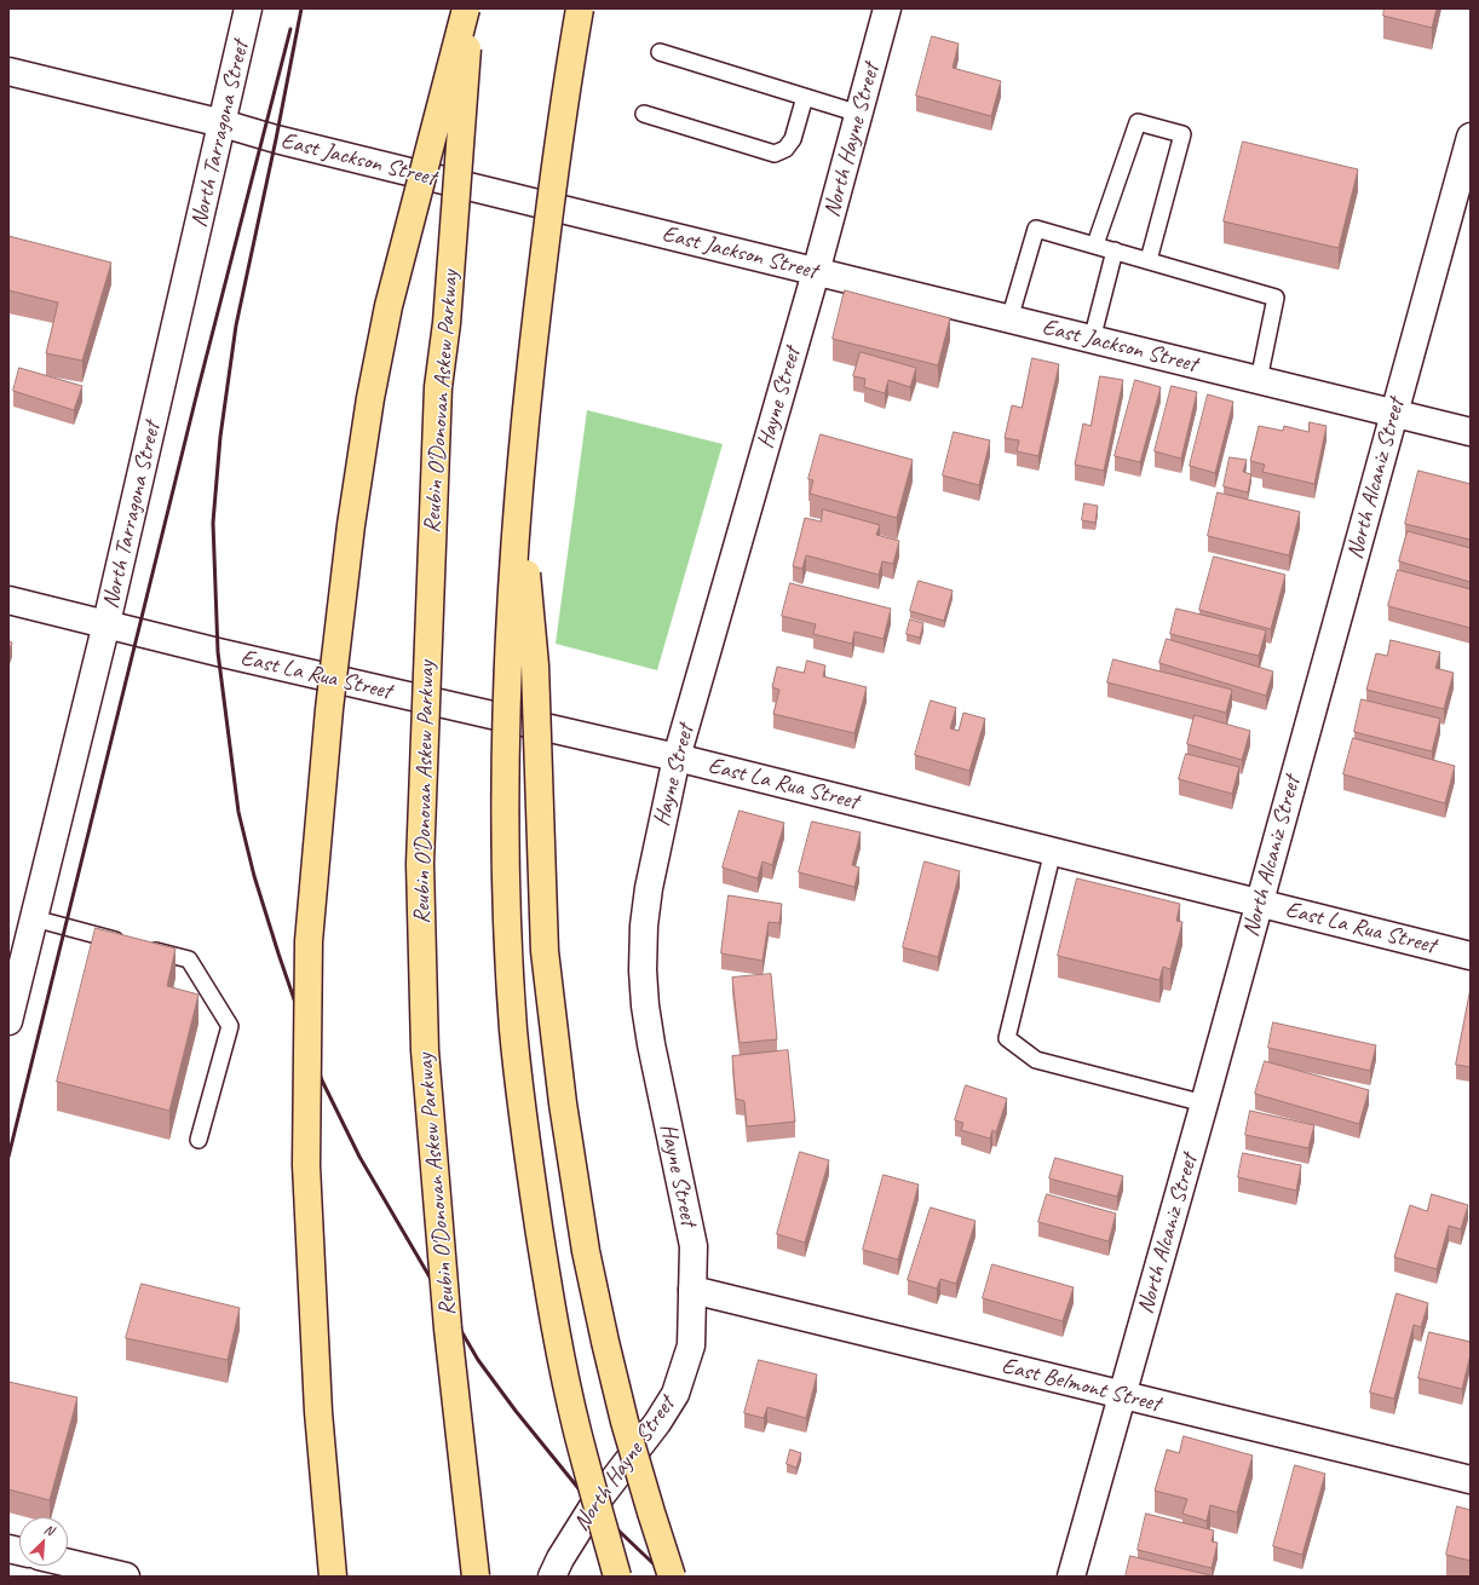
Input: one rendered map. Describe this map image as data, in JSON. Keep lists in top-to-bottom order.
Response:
{
  "streets": {
    "highway": ["Reubin O'Donovan Askew Parkway"],
    "street": [
      "North Tarragona Street",
      "North Hayne Street",
      "East Jackson Street",
      "Hayne Street",
      "North Alcaniz Street",
      "East La Rua Street",
      "East Belmont Street"
    ]
  },
  "crossings": [
    ["North Tarragona Street", "East Jackson Street"],
    ["North Tarragona Street", "East La Rua Street"],
    ["North Hayne Street", "East Jackson Street"],
    ["North Hayne Street", "Hayne Street"],
    ["North Hayne Street", "East Belmont Street"],
    ["East Jackson Street", "Hayne Street"],
    ["East Jackson Street", "North Alcaniz Street"],
    ["Hayne Street", "East La Rua Street"],
    ["Hayne Street", "East Belmont Street"],
    ["North Alcaniz Street", "East La Rua Street"],
    ["North Alcaniz Street", "East Belmont Street"]
  ],
  "north": "top right"
}
